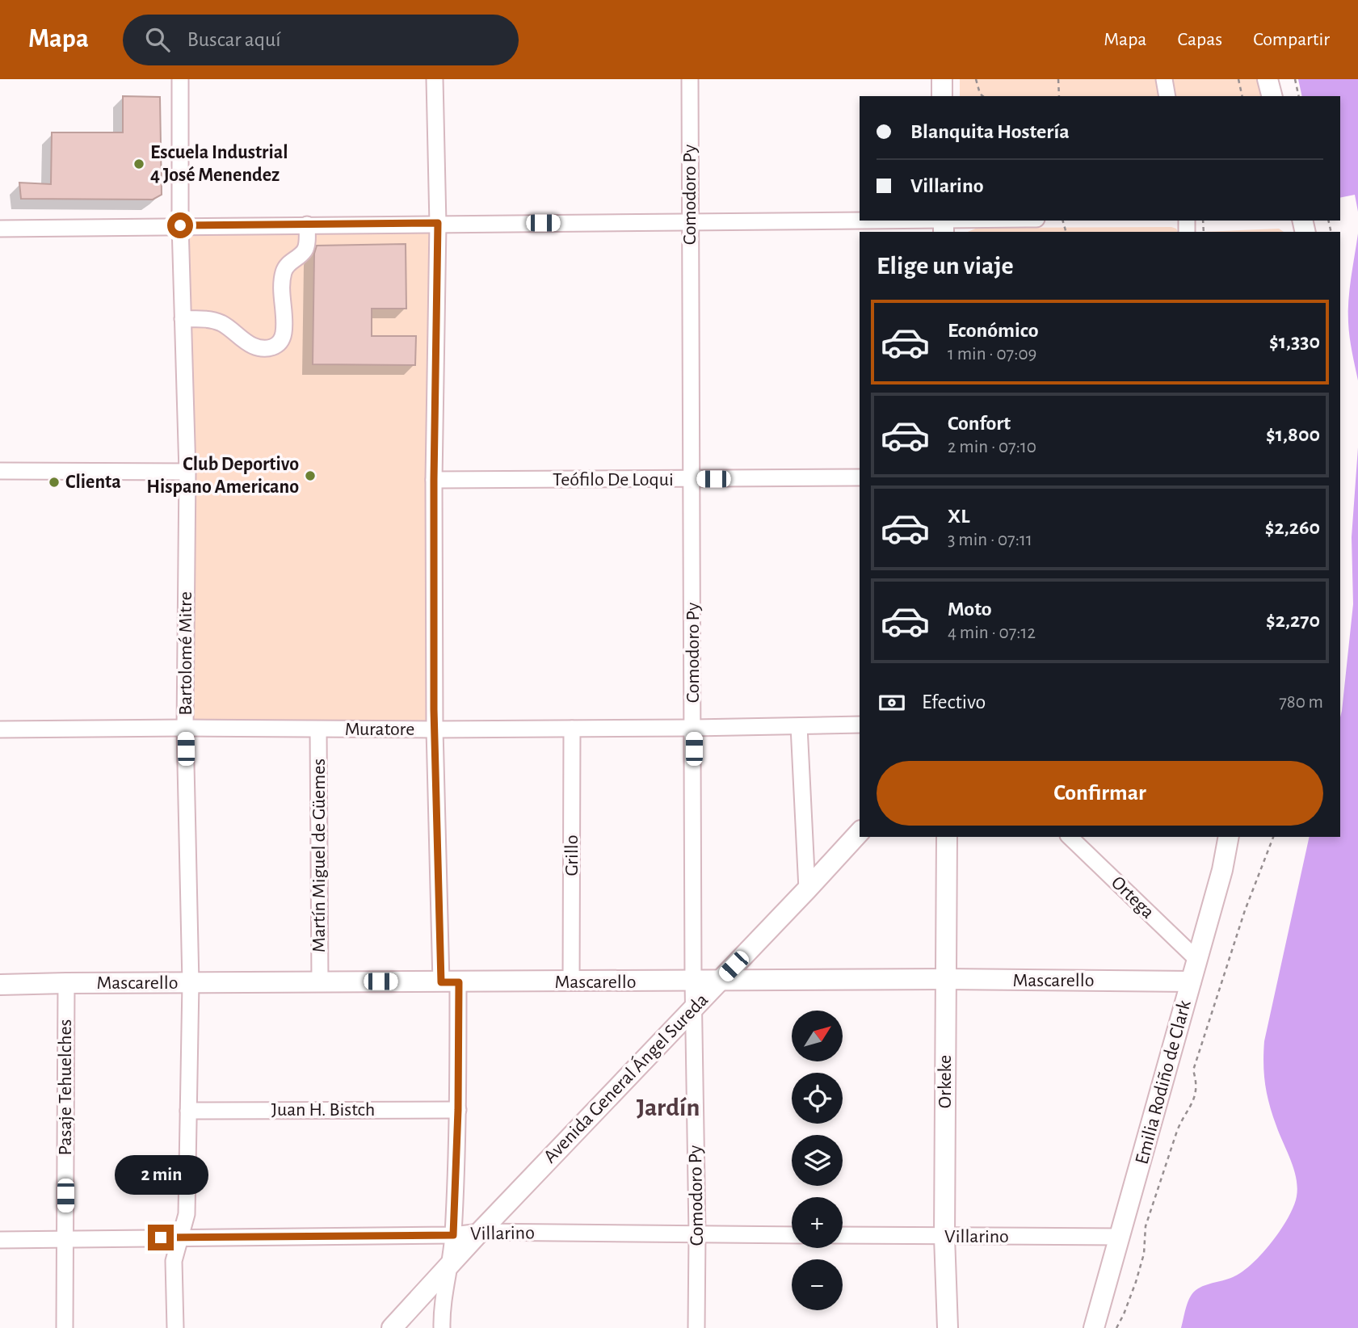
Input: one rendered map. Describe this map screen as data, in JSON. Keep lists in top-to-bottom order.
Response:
{
  "streets": {
    "main road": [
      "Mascarello",
      "Avenida General Ángel Sureda",
      "Orkeke",
      "Emilia Rodiño de Clark"
    ],
    "street": [
      "Comodoro Py",
      "Teófilo De Loqui",
      "Bartolomé Mitre",
      "Muratore",
      "Martín Miguel de Güemes",
      "Grillo",
      "Ortega",
      "Pasaje Tehuelches",
      "Juan H. Bistch",
      "Villarino"
    ]
  },
  "crossings": [
    ["Comodoro Py", "Teófilo De Loqui"],
    ["Comodoro Py", "Muratore"],
    ["Comodoro Py", "Mascarello"],
    ["Comodoro Py", "Avenida General Ángel Sureda"],
    ["Comodoro Py", "Villarino"],
    ["Bartolomé Mitre", "Muratore"],
    ["Bartolomé Mitre", "Mascarello"],
    ["Bartolomé Mitre", "Juan H. Bistch"],
    ["Bartolomé Mitre", "Villarino"],
    ["Muratore", "Martín Miguel de Güemes"],
    ["Muratore", "Grillo"],
    ["Martín Miguel de Güemes", "Mascarello"],
    ["Grillo", "Mascarello"],
    ["Ortega", "Emilia Rodiño de Clark"],
    ["Mascarello", "Avenida General Ángel Sureda"],
    ["Mascarello", "Orkeke"],
    ["Mascarello", "Emilia Rodiño de Clark"],
    ["Mascarello", "Pasaje Tehuelches"],
    ["Avenida General Ángel Sureda", "Villarino"],
    ["Orkeke", "Villarino"],
    ["Emilia Rodiño de Clark", "Villarino"],
    ["Pasaje Tehuelches", "Villarino"]
  ],
  "districts": ["Jardín"],
  "places": ["Escuela Industrial 4 José Menendez", "Club Deportivo Hispano Americano", "Clienta"],
  "north": "top right",
  "page": {
    "header": "Mapa",
    "search": "Buscar aquí",
    "nav": ["Mapa", "Capas", "Compartir"],
    "banner": ["Blanquita Hostería", "Villarino"],
    "heading": "Elige un viaje",
    "list": [
      {
        "name": "Económico",
        "note": "1 min · 07:09",
        "value": "$1,330"
      },
      {
        "name": "Confort",
        "note": "2 min · 07:10",
        "value": "$1,800"
      },
      {
        "name": "XL",
        "note": "3 min · 07:11",
        "value": "$2,260"
      },
      {
        "name": "Moto",
        "note": "4 min · 07:12",
        "value": "$2,270"
      }
    ],
    "pay": ["Efectivo", "780 m"],
    "buttons": "Confirmar",
    "map_buttons": ["+", "−"],
    "bubble": "2 min"
  }
}
